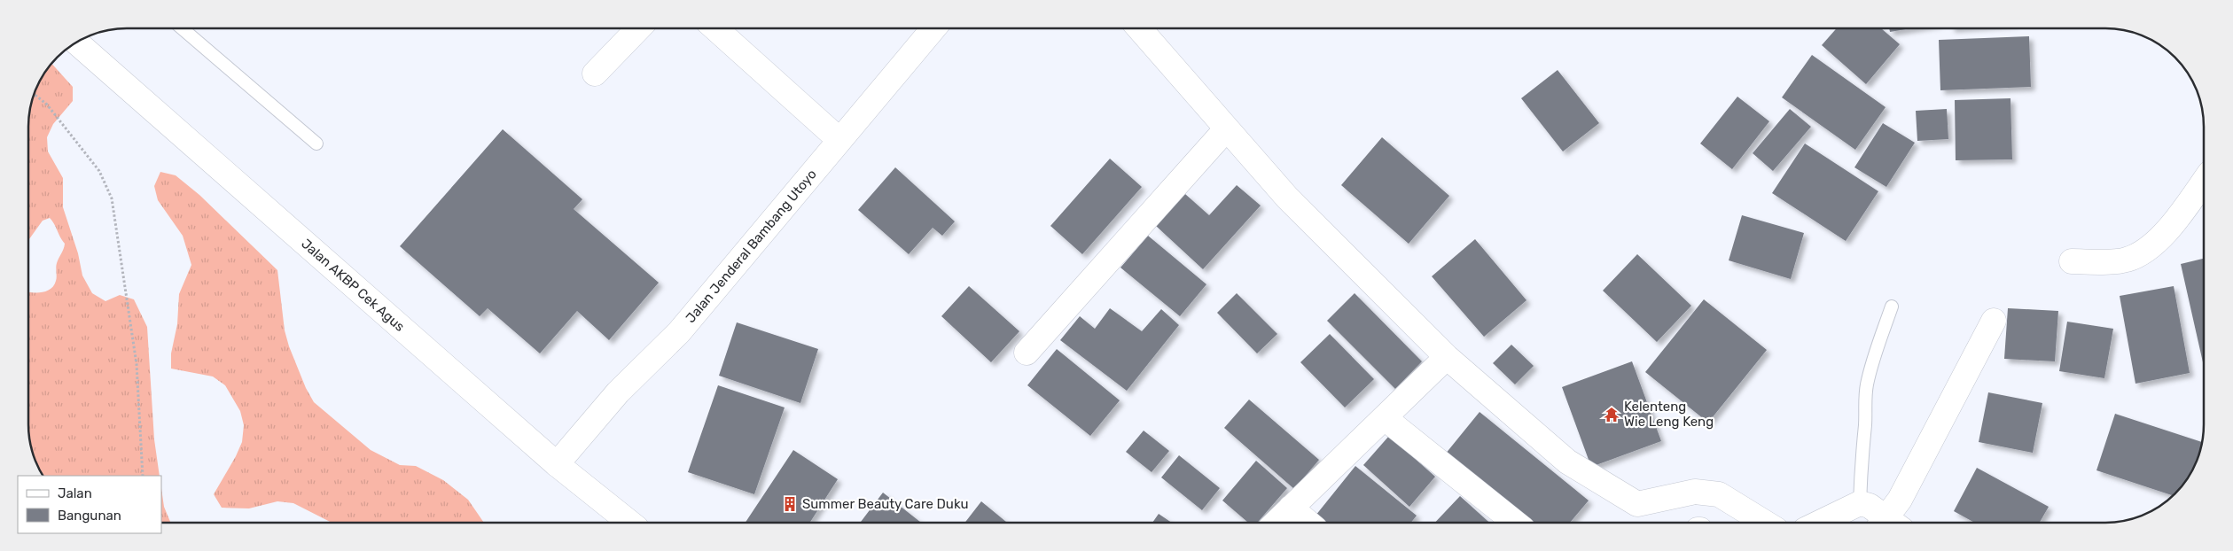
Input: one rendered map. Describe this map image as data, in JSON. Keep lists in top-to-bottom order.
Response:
{
  "streets": {
    "street": ["Jalan Jenderal Bambang Utoyo", "Jalan AKBP Cek Agus"]
  },
  "crossings": [
    ["Jalan Jenderal Bambang Utoyo", "Jalan AKBP Cek Agus"]
  ],
  "places": {
    "temple": ["Kelenteng Wie Leng Keng"],
    "building": ["Summer Beauty Care Duku"]
  },
  "legend": ["Jalan", "Bangunan"]
}
